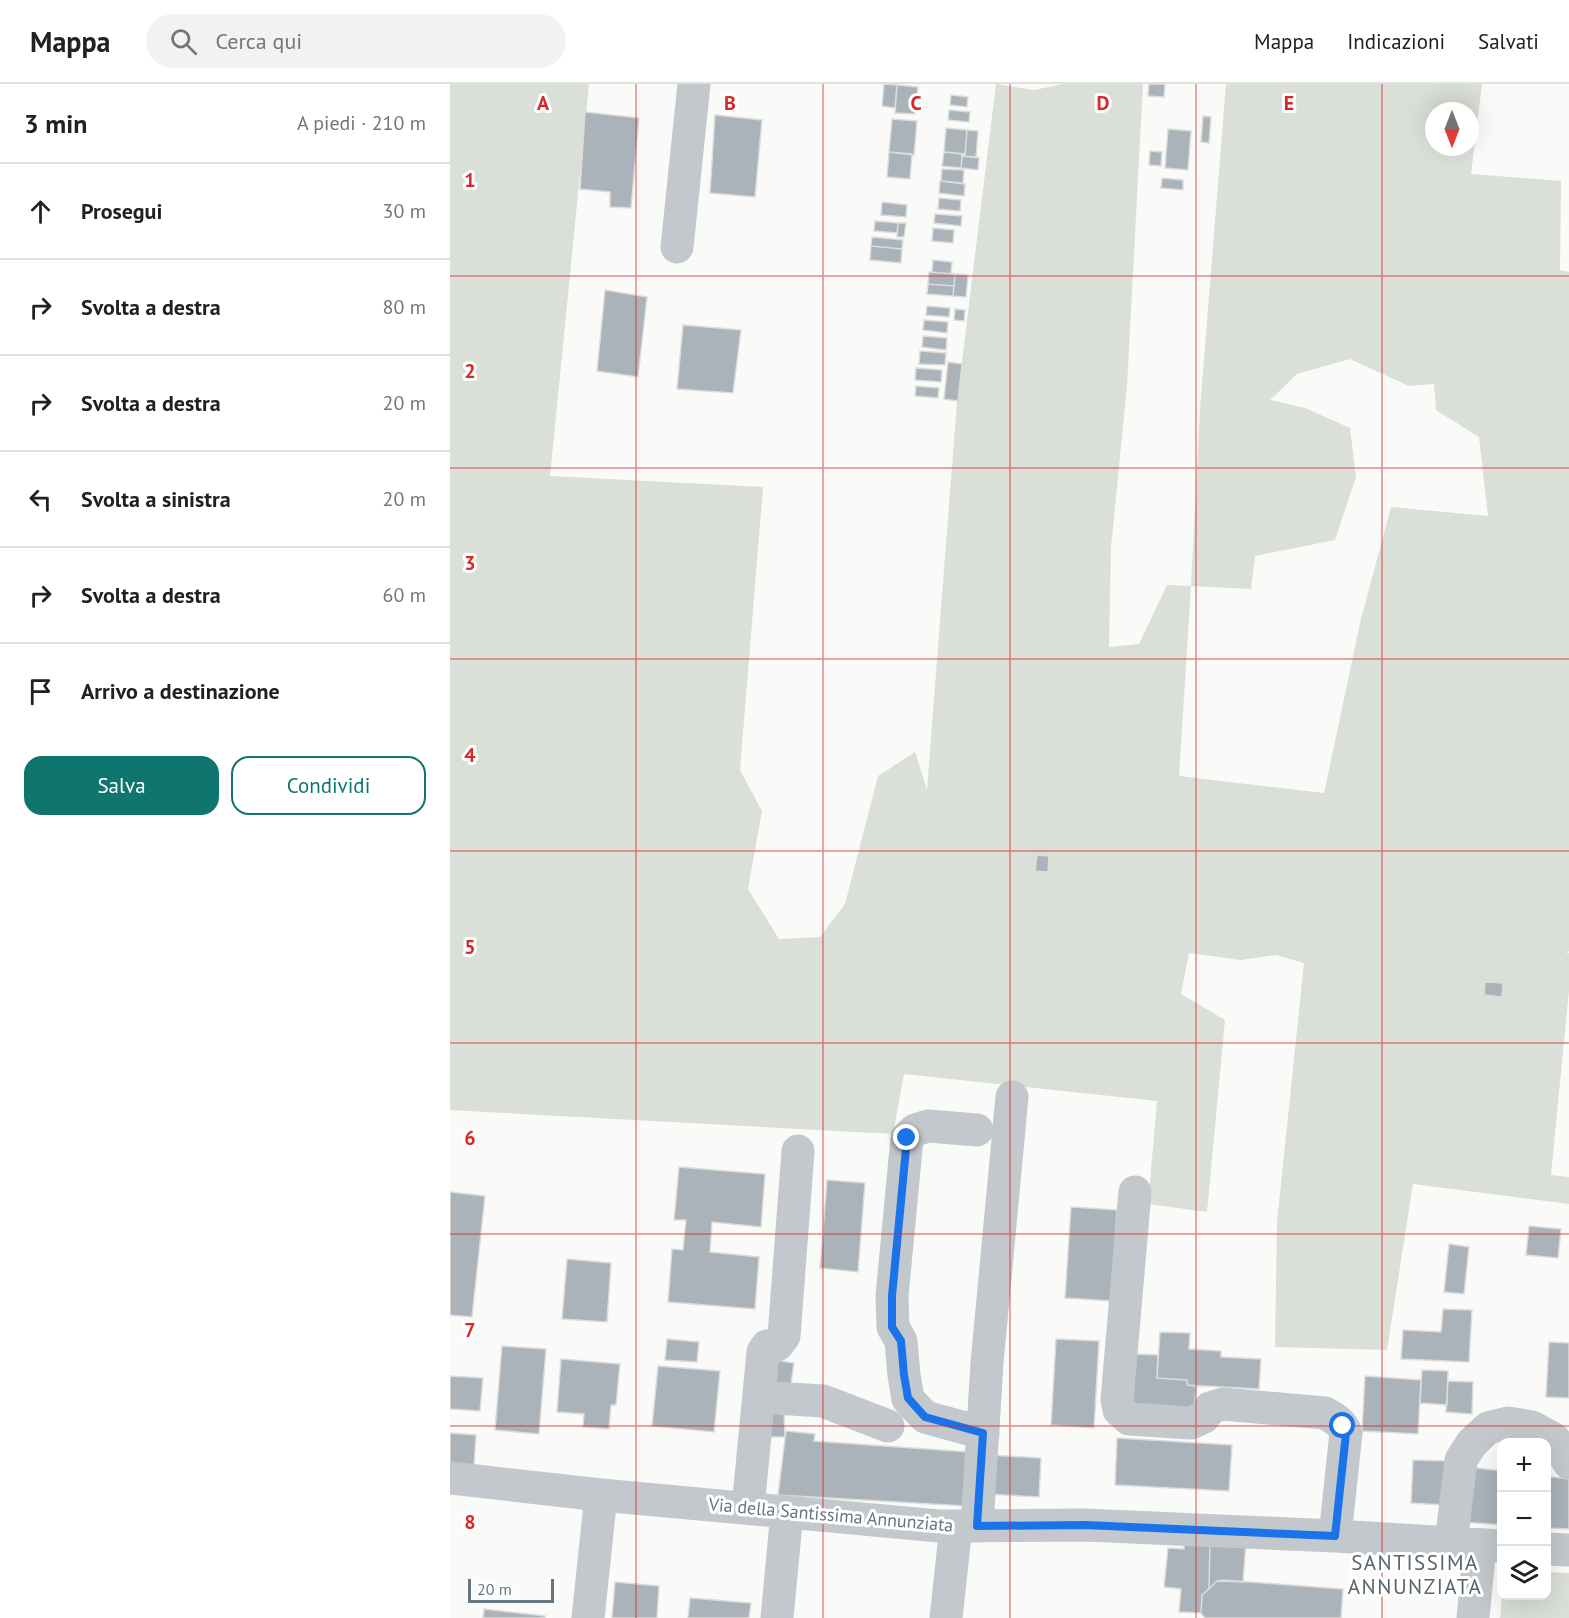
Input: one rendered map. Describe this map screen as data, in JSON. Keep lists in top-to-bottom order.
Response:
{
  "streets": {
    "street": ["Via della Santissima Annunziata"]
  },
  "districts": ["SANTISSIMA ANNUNZIATA"],
  "scale_bar": "20 m",
  "north": "bottom",
  "page": {
    "header": "Mappa",
    "search": "Cerca qui",
    "nav": ["Mappa", "Indicazioni", "Salvati"],
    "heading": ["3 min", "A piedi · 210 m"],
    "list": [
      ["Prosegui", "30 m"],
      ["Svolta a destra", "80 m"],
      ["Svolta a destra", "20 m"],
      ["Svolta a sinistra", "20 m"],
      ["Svolta a destra", "60 m"],
      "Arrivo a destinazione"
    ],
    "buttons": ["Salva", "Condividi"],
    "map_buttons": ["+", "−"],
    "scale": "20 m"
  },
  "grid": {
    "columns": [
      "A",
      "B",
      "C",
      "D",
      "E"
    ],
    "rows": [
      "1",
      "2",
      "3",
      "4",
      "5",
      "6",
      "7",
      "8"
    ]
  }
}
